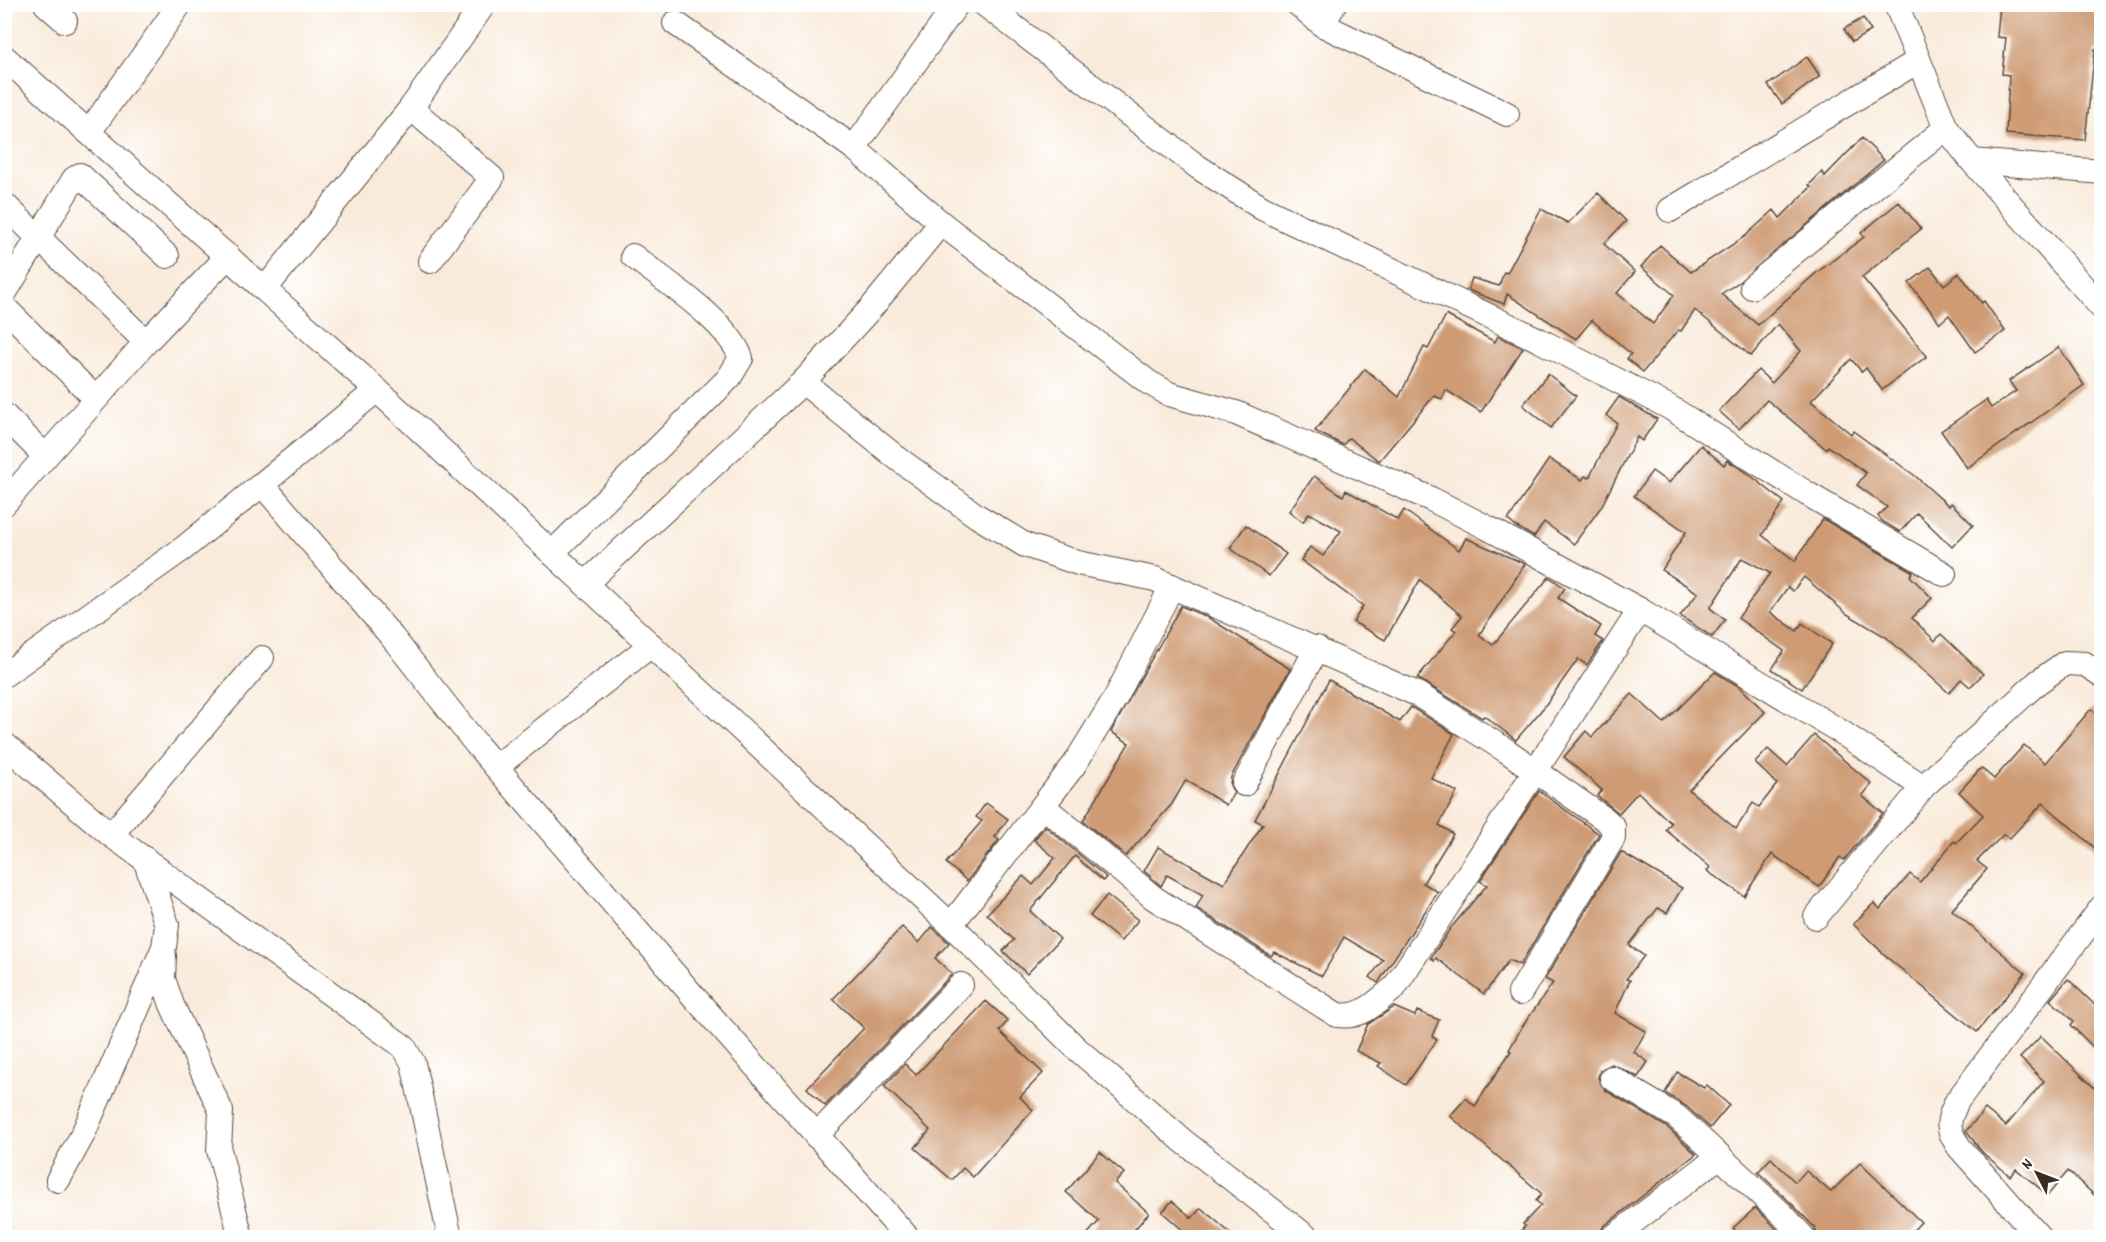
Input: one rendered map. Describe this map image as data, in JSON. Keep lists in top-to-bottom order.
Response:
{
  "north": "top left"
}
